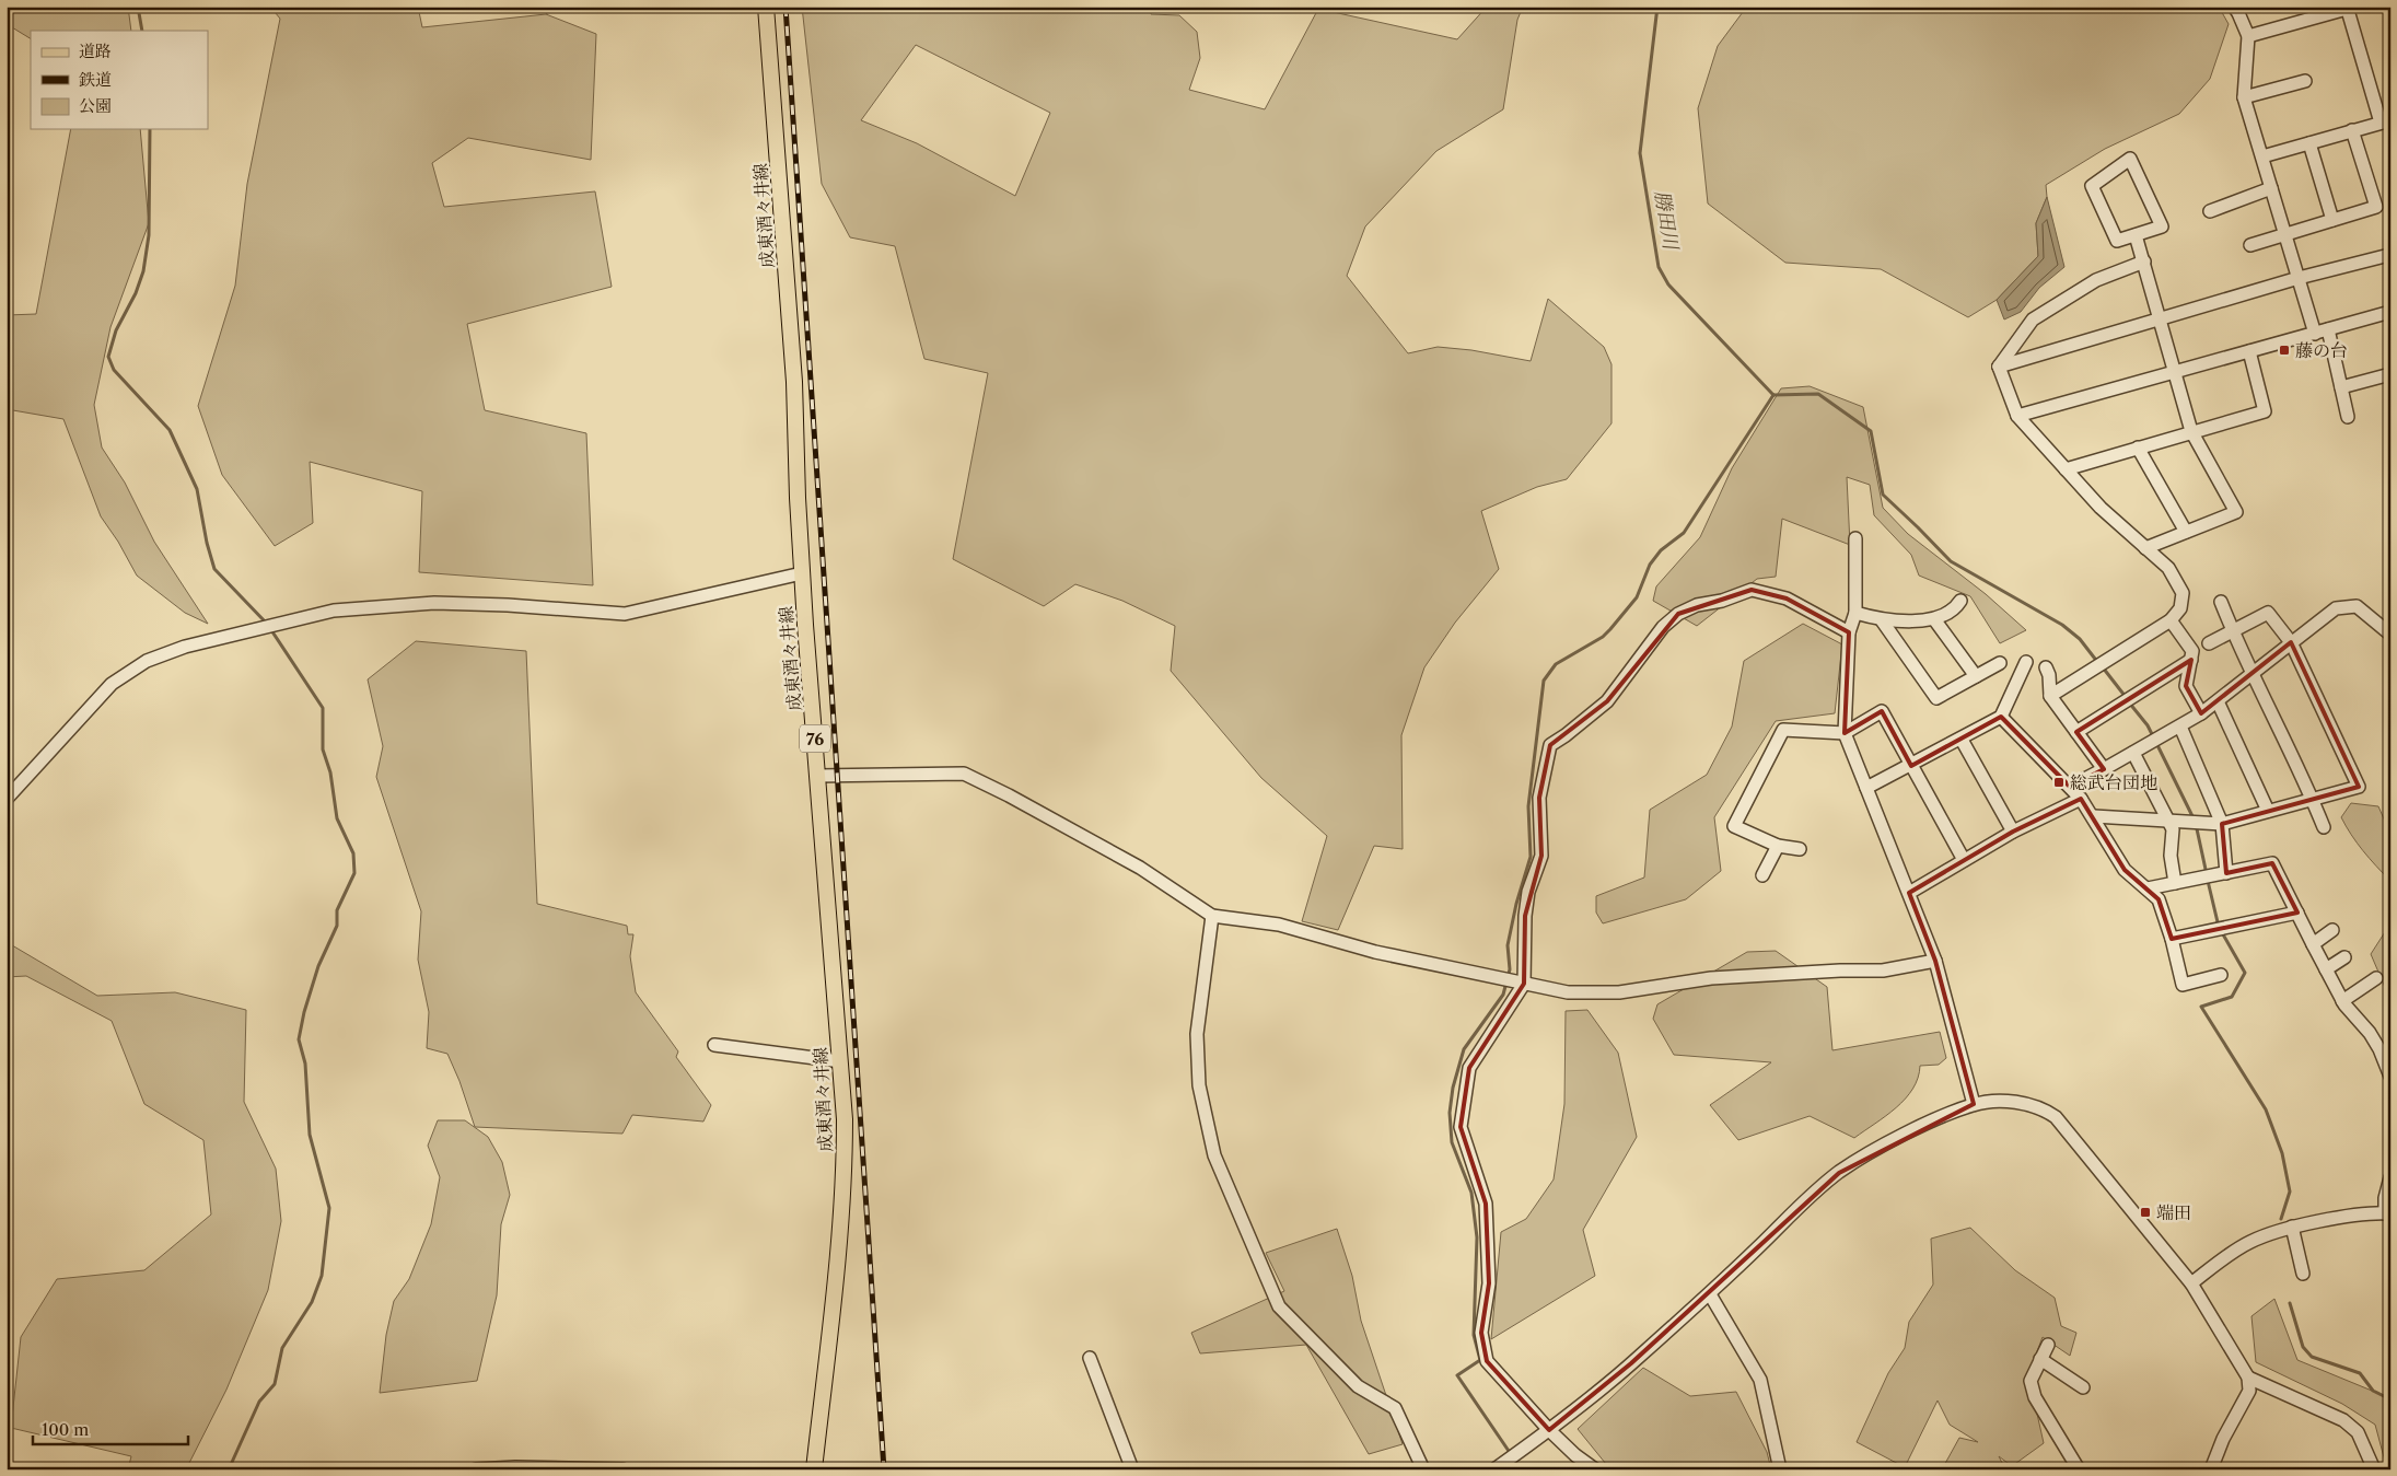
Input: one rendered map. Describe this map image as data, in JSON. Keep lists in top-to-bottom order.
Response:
{
  "streets": {
    "main road": ["成東酒々井線", "76"]
  },
  "water": ["勝田川"],
  "places": {
    "transit": ["藤の台", "総武台団地", "端田"]
  },
  "legend": ["道路", "鉄道", "公園"],
  "scale_bar": "100 m"
}
